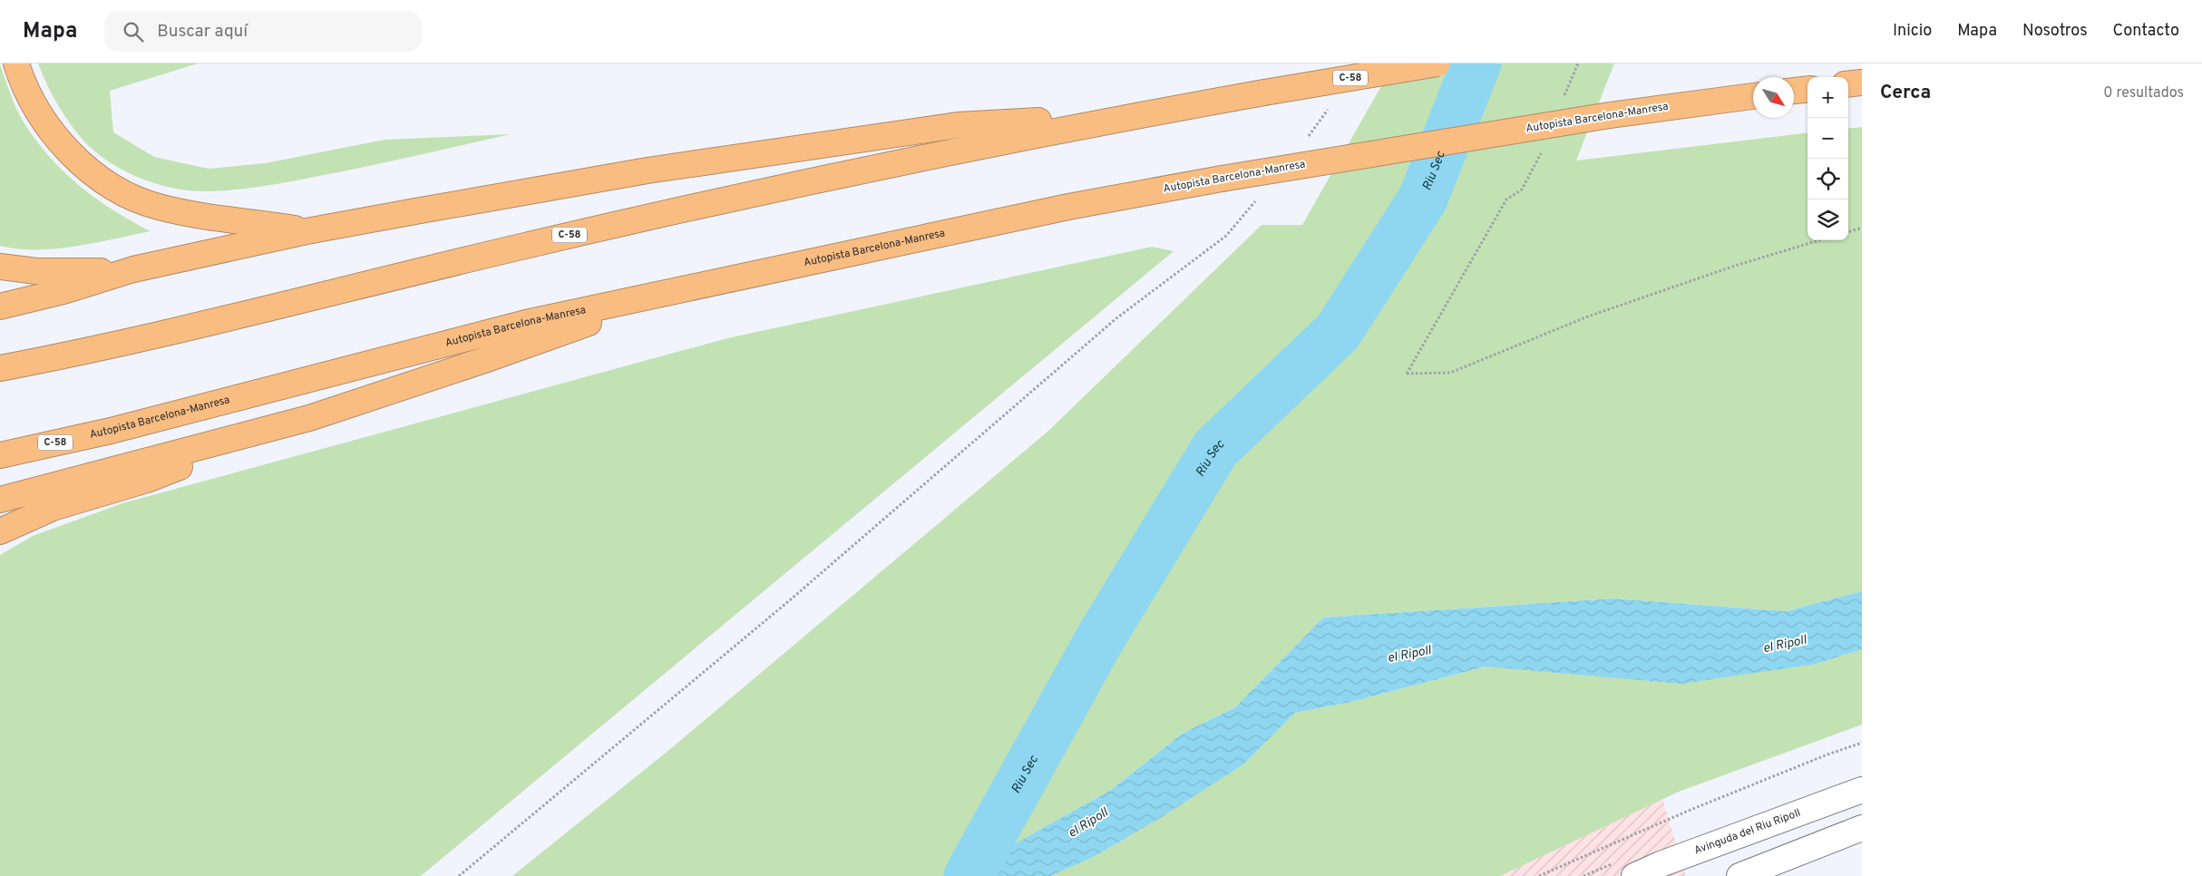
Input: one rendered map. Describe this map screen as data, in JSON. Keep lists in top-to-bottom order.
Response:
{
  "streets": {
    "highway": ["C-58", "Autopista Barcelona-Manresa"],
    "street": ["Avinguda del Riu Ripoll"]
  },
  "water": ["Riu Sec", "el Ripoll"],
  "north": "bottom right",
  "page": {
    "header": "Mapa",
    "search": "Buscar aquí",
    "nav": [
      "Inicio",
      "Mapa",
      "Nosotros",
      "Contacto"
    ],
    "heading": ["Cerca", "0 resultados"],
    "map_buttons": ["+", "−"]
  }
}
